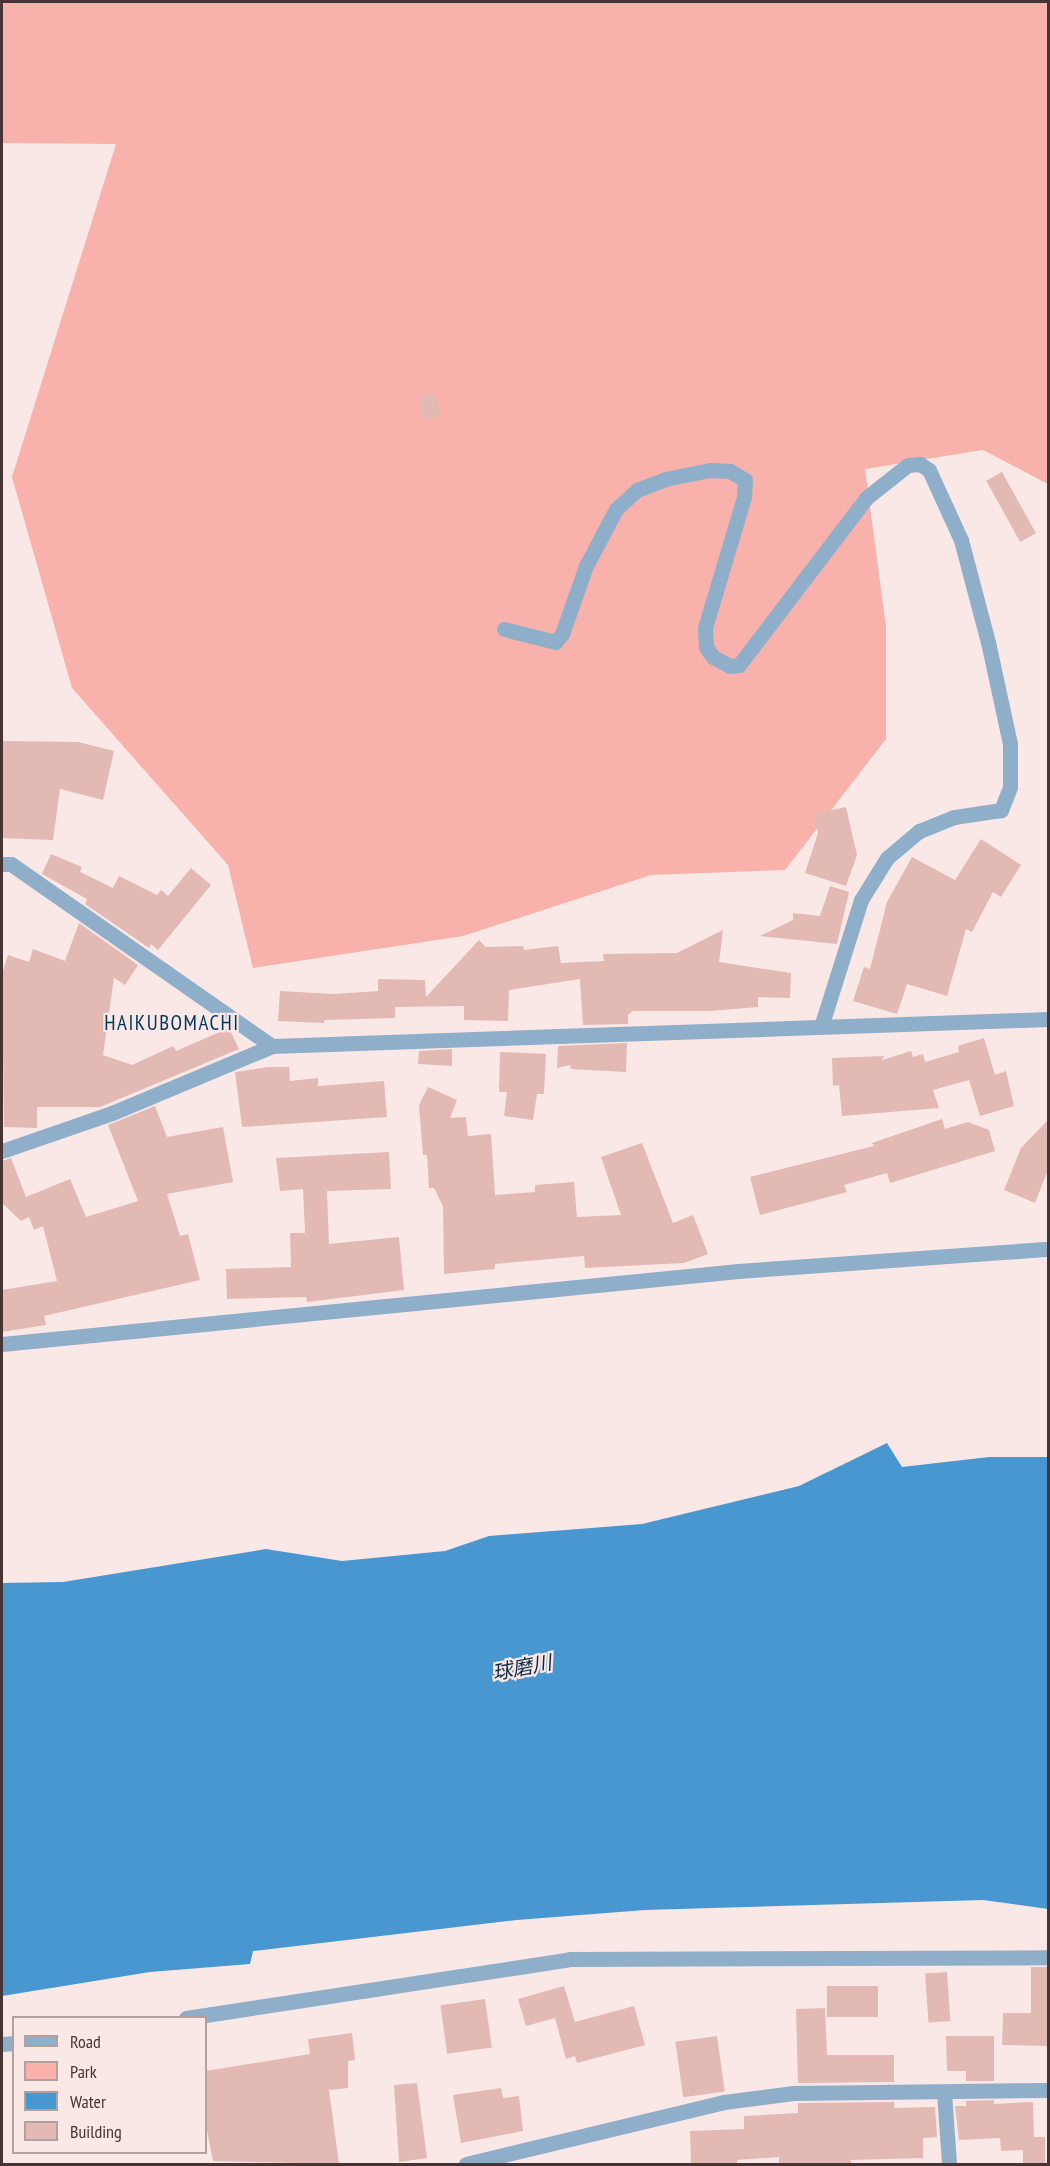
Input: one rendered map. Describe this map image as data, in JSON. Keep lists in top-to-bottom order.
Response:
{
  "districts": ["HAIKUBOMACHI"],
  "water": ["球磨川"],
  "legend": [
    "Road",
    "Park",
    "Water",
    "Building"
  ]
}
